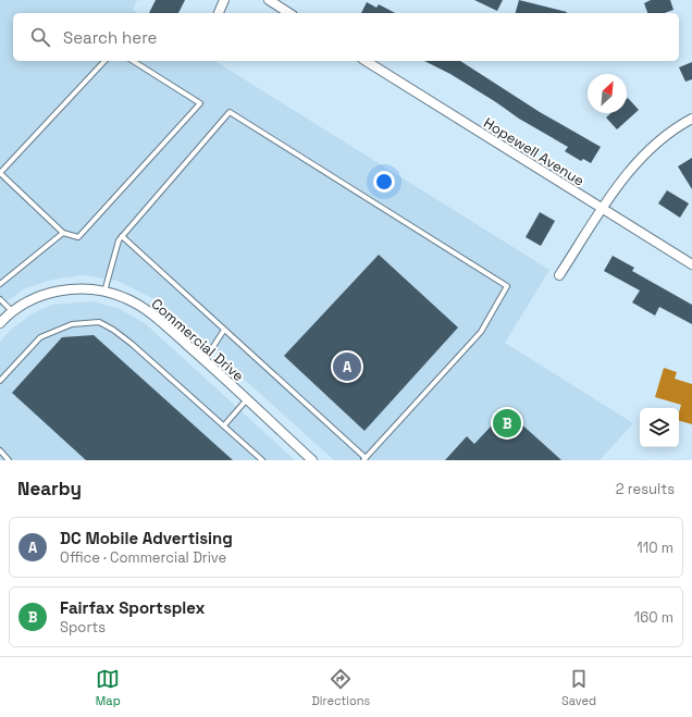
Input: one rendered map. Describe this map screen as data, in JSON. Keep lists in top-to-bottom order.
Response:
{
  "streets": {
    "street": ["Hopewell Avenue", "Commercial Drive"]
  },
  "north": "top right",
  "page": {
    "search": "Search here",
    "pins": ["A", "B"],
    "heading": ["Nearby", "2 results"],
    "list": [
      {
        "mark": "A",
        "name": "DC Mobile Advertising",
        "note": "Office · Commercial Drive",
        "value": "110 m"
      },
      {
        "mark": "B",
        "name": "Fairfax Sportsplex",
        "note": "Sports",
        "value": "160 m"
      }
    ],
    "nav": ["Map", "Directions", "Saved"]
  }
}
